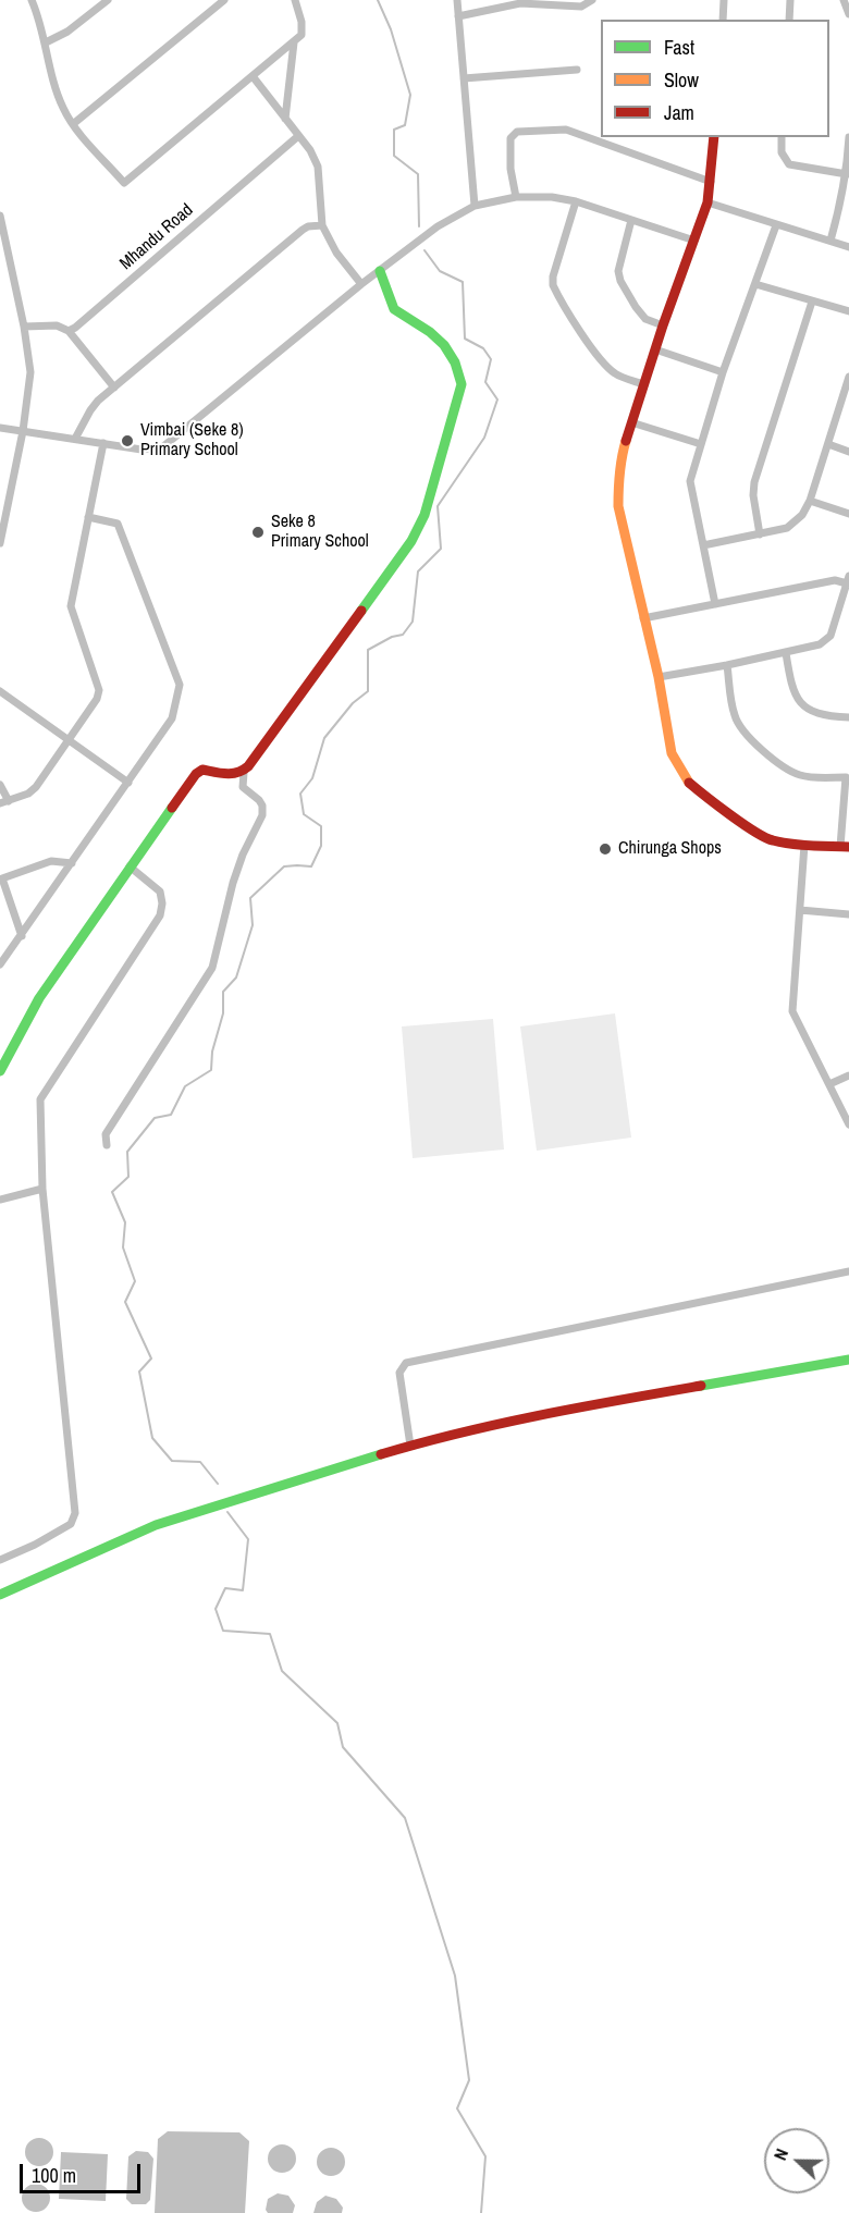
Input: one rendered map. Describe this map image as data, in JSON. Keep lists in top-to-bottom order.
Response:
{
  "streets": {
    "street": ["Mhandu Road"]
  },
  "places": ["Vimbai (Seke 8) Primary School", "Seke 8 Primary School", "Chirunga Shops"],
  "legend": ["Fast", "Slow", "Jam"],
  "scale_bar": "100 m",
  "north": "left"
}
